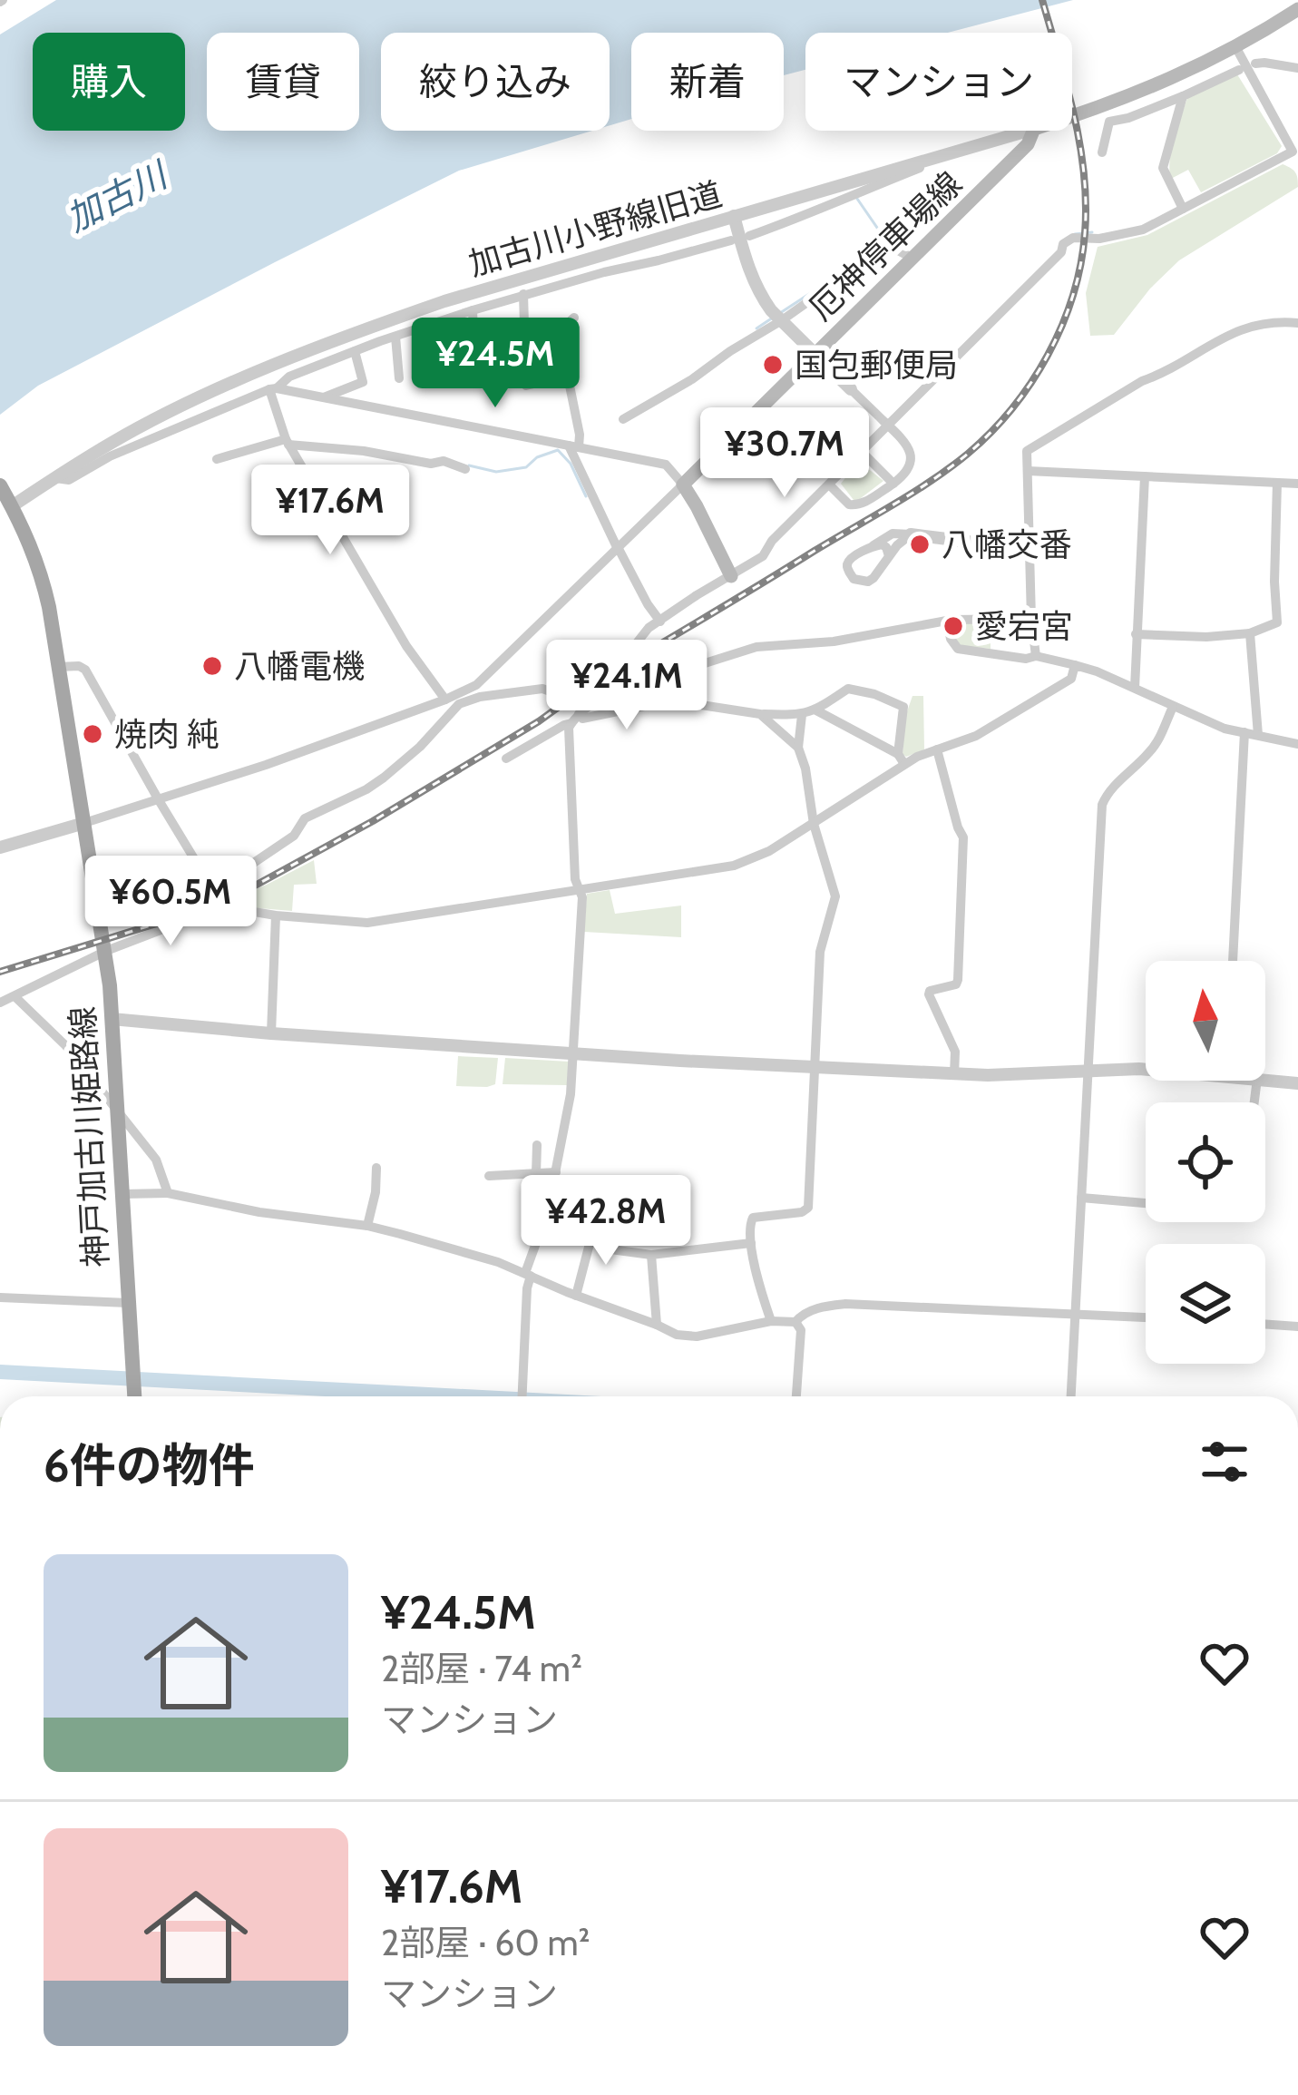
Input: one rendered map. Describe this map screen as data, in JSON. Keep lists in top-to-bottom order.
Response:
{
  "streets": {
    "main road": ["厄神停車場線", "神戸加古川姫路線"],
    "street": ["加古川小野線旧道"]
  },
  "crossings": [
    ["加古川小野線旧道", "神戸加古川姫路線"]
  ],
  "water": ["加古川"],
  "places": [
    "国包郵便局",
    "八幡交番",
    "愛宕宮",
    "八幡電機",
    "焼肉 純"
  ],
  "north": "top",
  "page": {
    "chip": [
      "購入",
      "賃貸",
      "絞り込み",
      "新着",
      "マンション"
    ],
    "price": [
      "¥24.5M",
      "¥30.7M",
      "¥17.6M",
      "¥24.1M",
      "¥60.5M",
      "¥42.8M"
    ],
    "heading": "6件の物件",
    "list": [
      {
        "name": "¥24.5M",
        "note": "2部屋 · 74 m² · マンション"
      },
      {
        "name": "¥17.6M",
        "note": "2部屋 · 60 m² · マンション"
      }
    ]
  }
}
